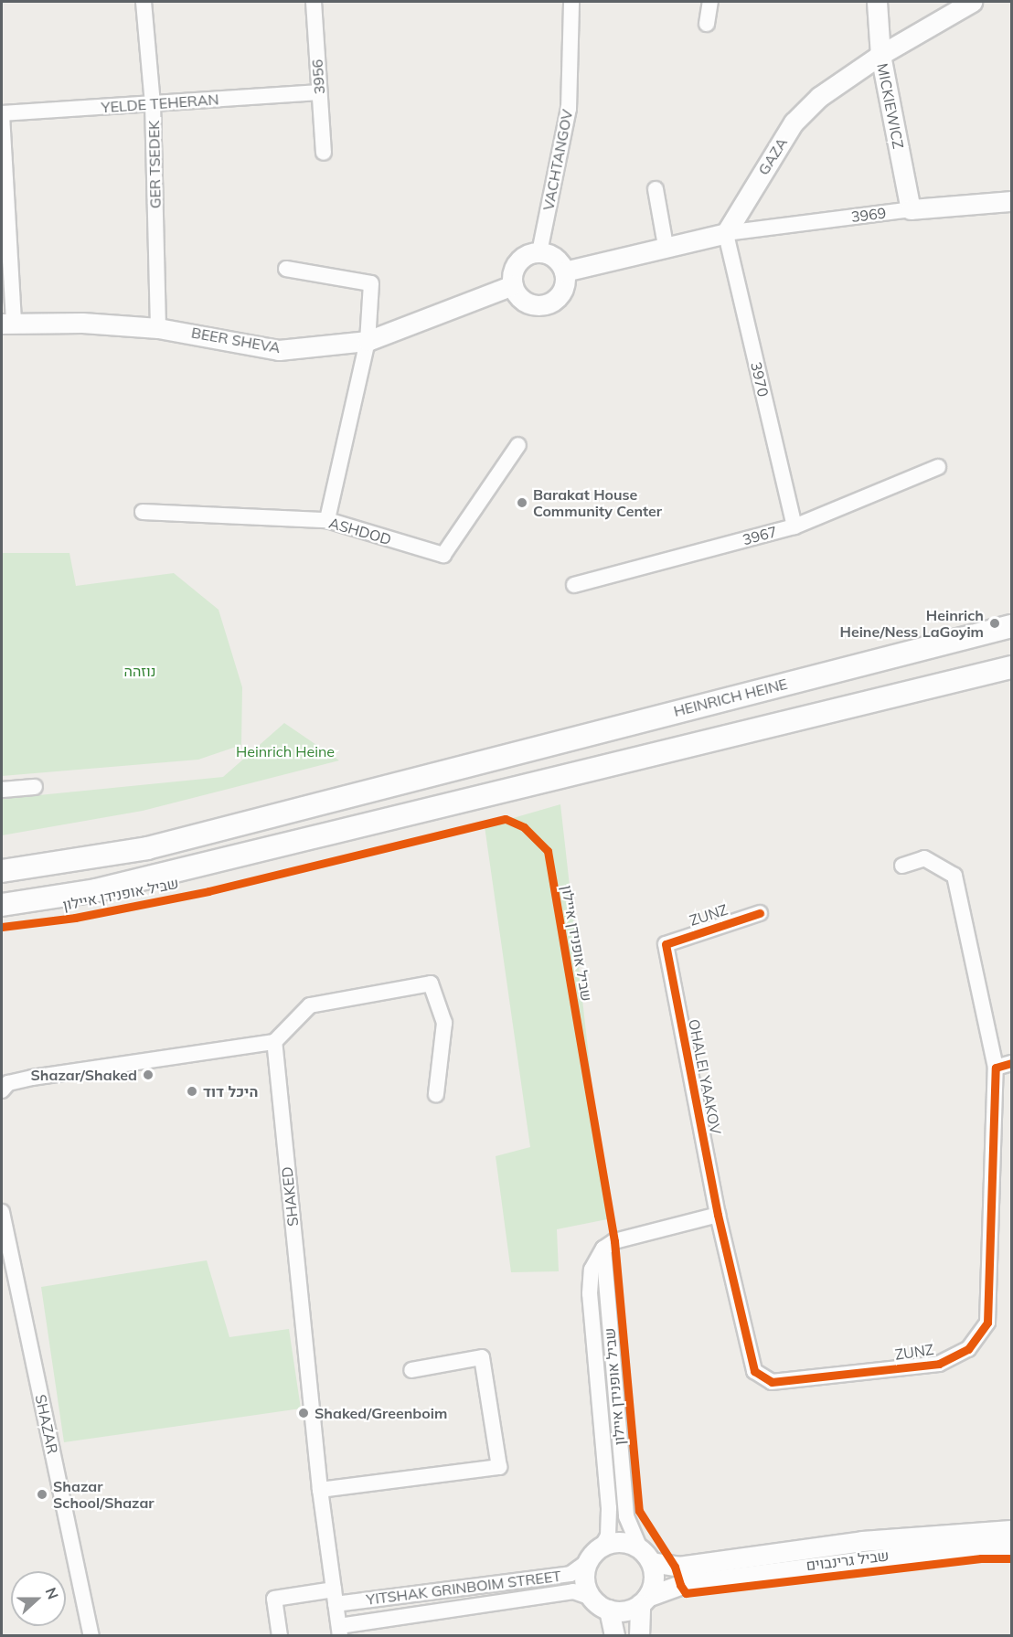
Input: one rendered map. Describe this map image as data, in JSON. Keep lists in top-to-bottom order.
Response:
{
  "streets": {
    "main road": ["HEINRICH HEINE"],
    "street": [
      "3956",
      "YELDE TEHERAN",
      "MICKIEWICZ",
      "GAZA",
      "VACHTANGOV",
      "GER TSEDEK",
      "3969",
      "BEER SHEVA",
      "3970",
      "ASHDOD",
      "3967",
      "ZUNZ",
      "OHALEI YAAKOV",
      "SHAKED",
      "SHAZAR",
      "YITSHAK GRINBOIM STREET"
    ],
    "cycle path": ["שביל אופנידן איילון"]
  },
  "crossings": [
    ["3956", "YELDE TEHERAN"],
    ["YELDE TEHERAN", "GER TSEDEK"],
    ["MICKIEWICZ", "GAZA"],
    ["MICKIEWICZ", "3969"],
    ["GAZA", "3969"],
    ["GAZA", "3970"],
    ["VACHTANGOV", "BEER SHEVA"],
    ["GER TSEDEK", "BEER SHEVA"],
    ["3969", "3970"],
    ["3970", "3967"],
    ["ZUNZ", "OHALEI YAAKOV"],
    ["SHAKED", "YITSHAK GRINBOIM STREET"]
  ],
  "parks": ["נוזהה", "Heinrich Heine"],
  "places": [
    "Barakat House Community Center",
    "Heinrich Heine/Ness LaGoyim",
    "Shazar/Shaked",
    "היכל דוד",
    "Shaked/Greenboim",
    "Shazar School/Shazar"
  ],
  "north": "right"
}
